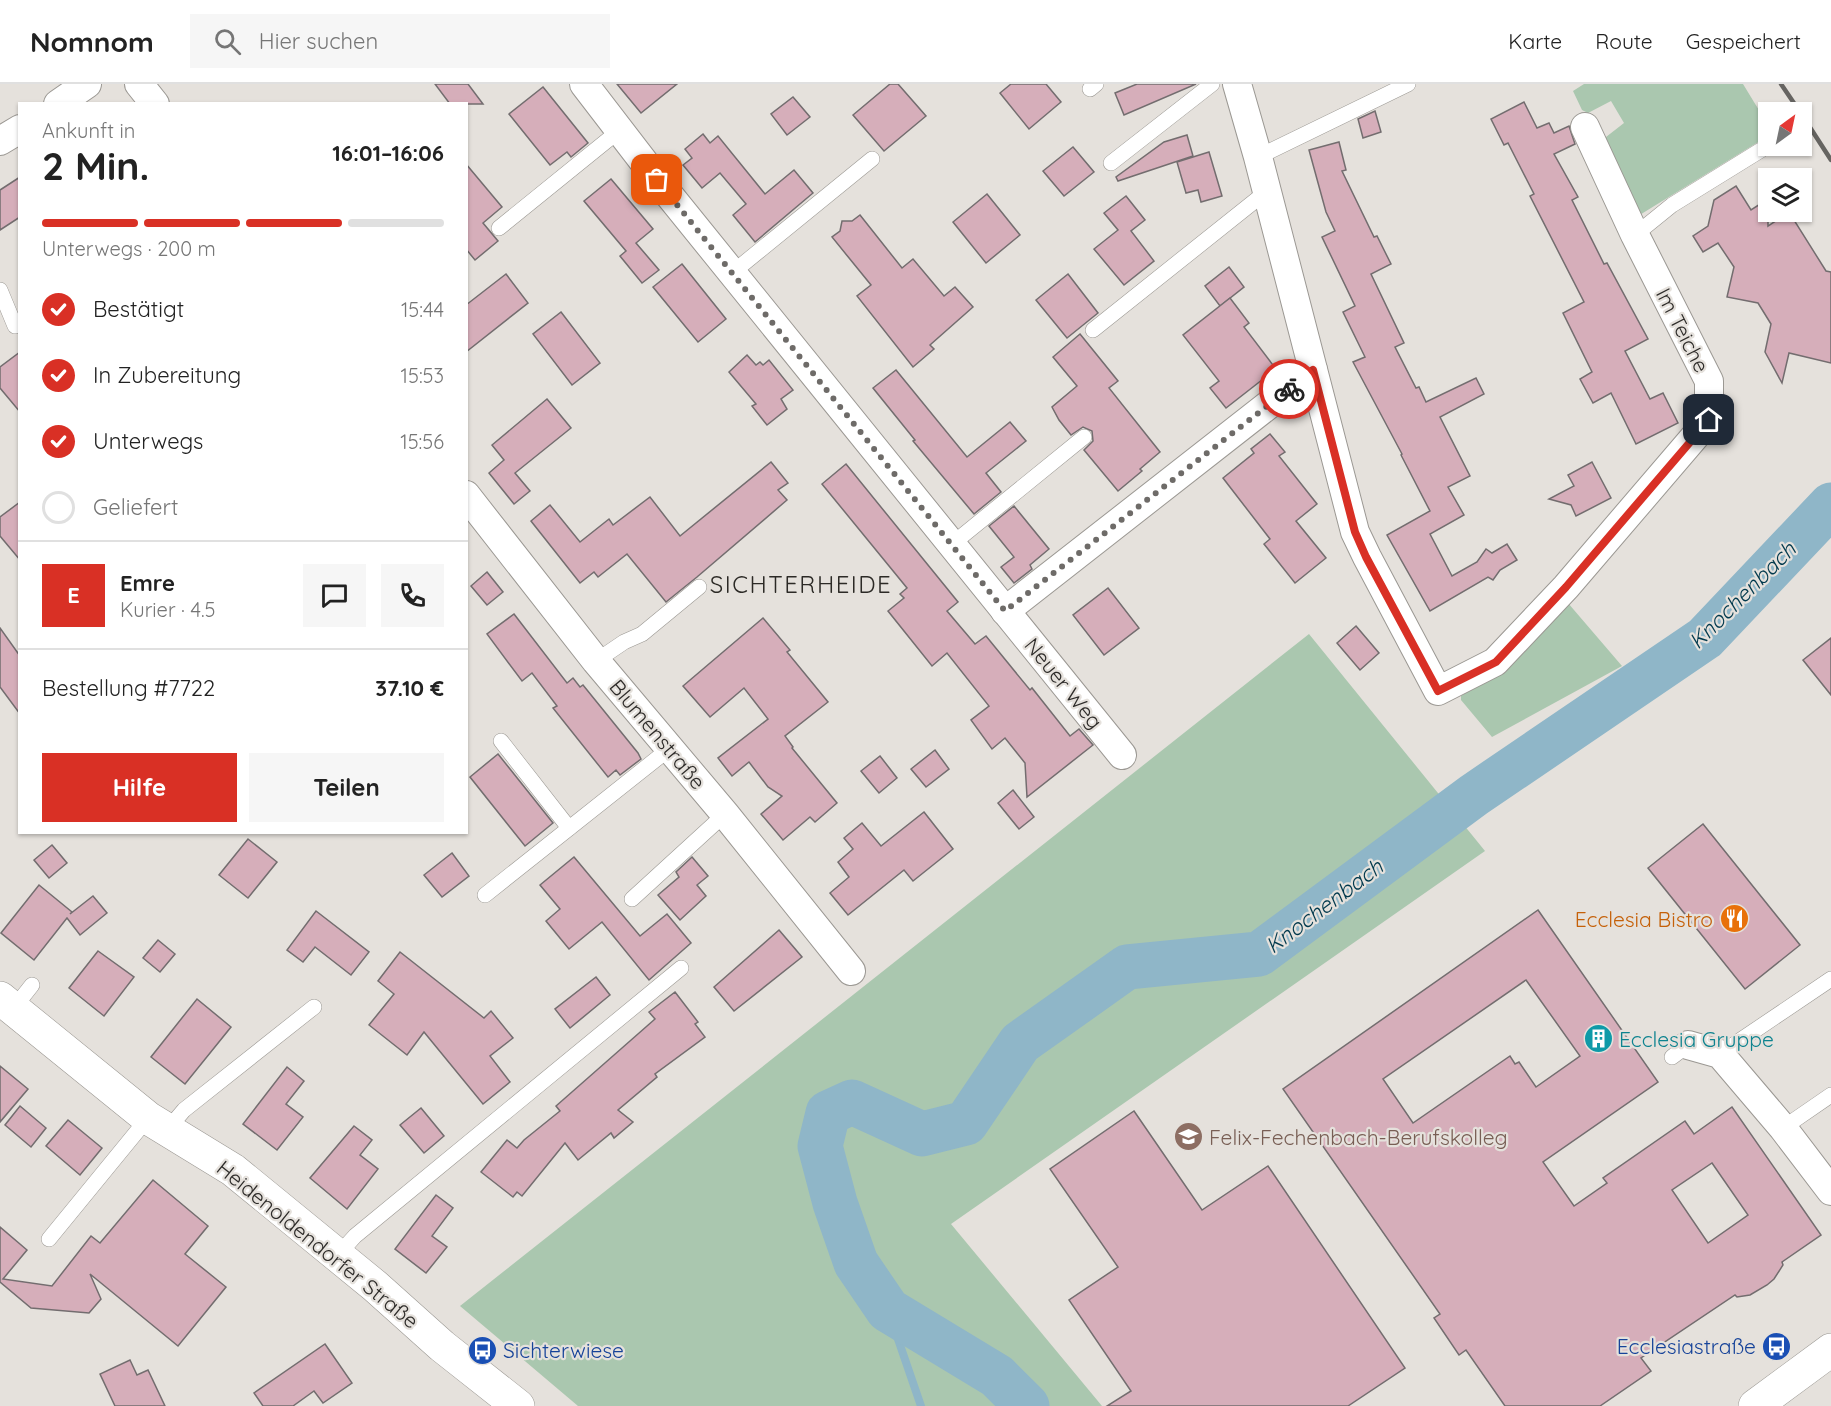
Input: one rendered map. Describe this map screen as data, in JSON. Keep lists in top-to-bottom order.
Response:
{
  "streets": {
    "street": [
      "Im Teiche",
      "Neuer Weg",
      "Blumenstraße",
      "Heidenoldendorfer Straße"
    ]
  },
  "districts": ["SICHTERHEIDE"],
  "water": ["Knochenbach"],
  "places": {
    "restaurant": ["Ecclesia Bistro"],
    "building": ["Ecclesia Gruppe"],
    "school or university": ["Felix-Fechenbach-Berufskolleg"],
    "bus stop": ["Ecclesiastraße", "Sichterwiese"]
  },
  "north": "top right",
  "page": {
    "header": "Nomnom",
    "search": "Hier suchen",
    "nav": ["Karte", "Route", "Gespeichert"],
    "heading": ["2 Min.", "Ankunft in", "16:01–16:06"],
    "panel": [
      "Emre",
      "Kurier · 4.5",
      "Bestellung #7722",
      "37.10 €"
    ],
    "bar": "Unterwegs · 200 m",
    "list": [
      ["Bestätigt", "15:44"],
      ["In Zubereitung", "15:53"],
      ["Unterwegs", "15:56"],
      "Geliefert"
    ],
    "round": "E",
    "buttons": ["Hilfe", "Teilen"]
  }
}
